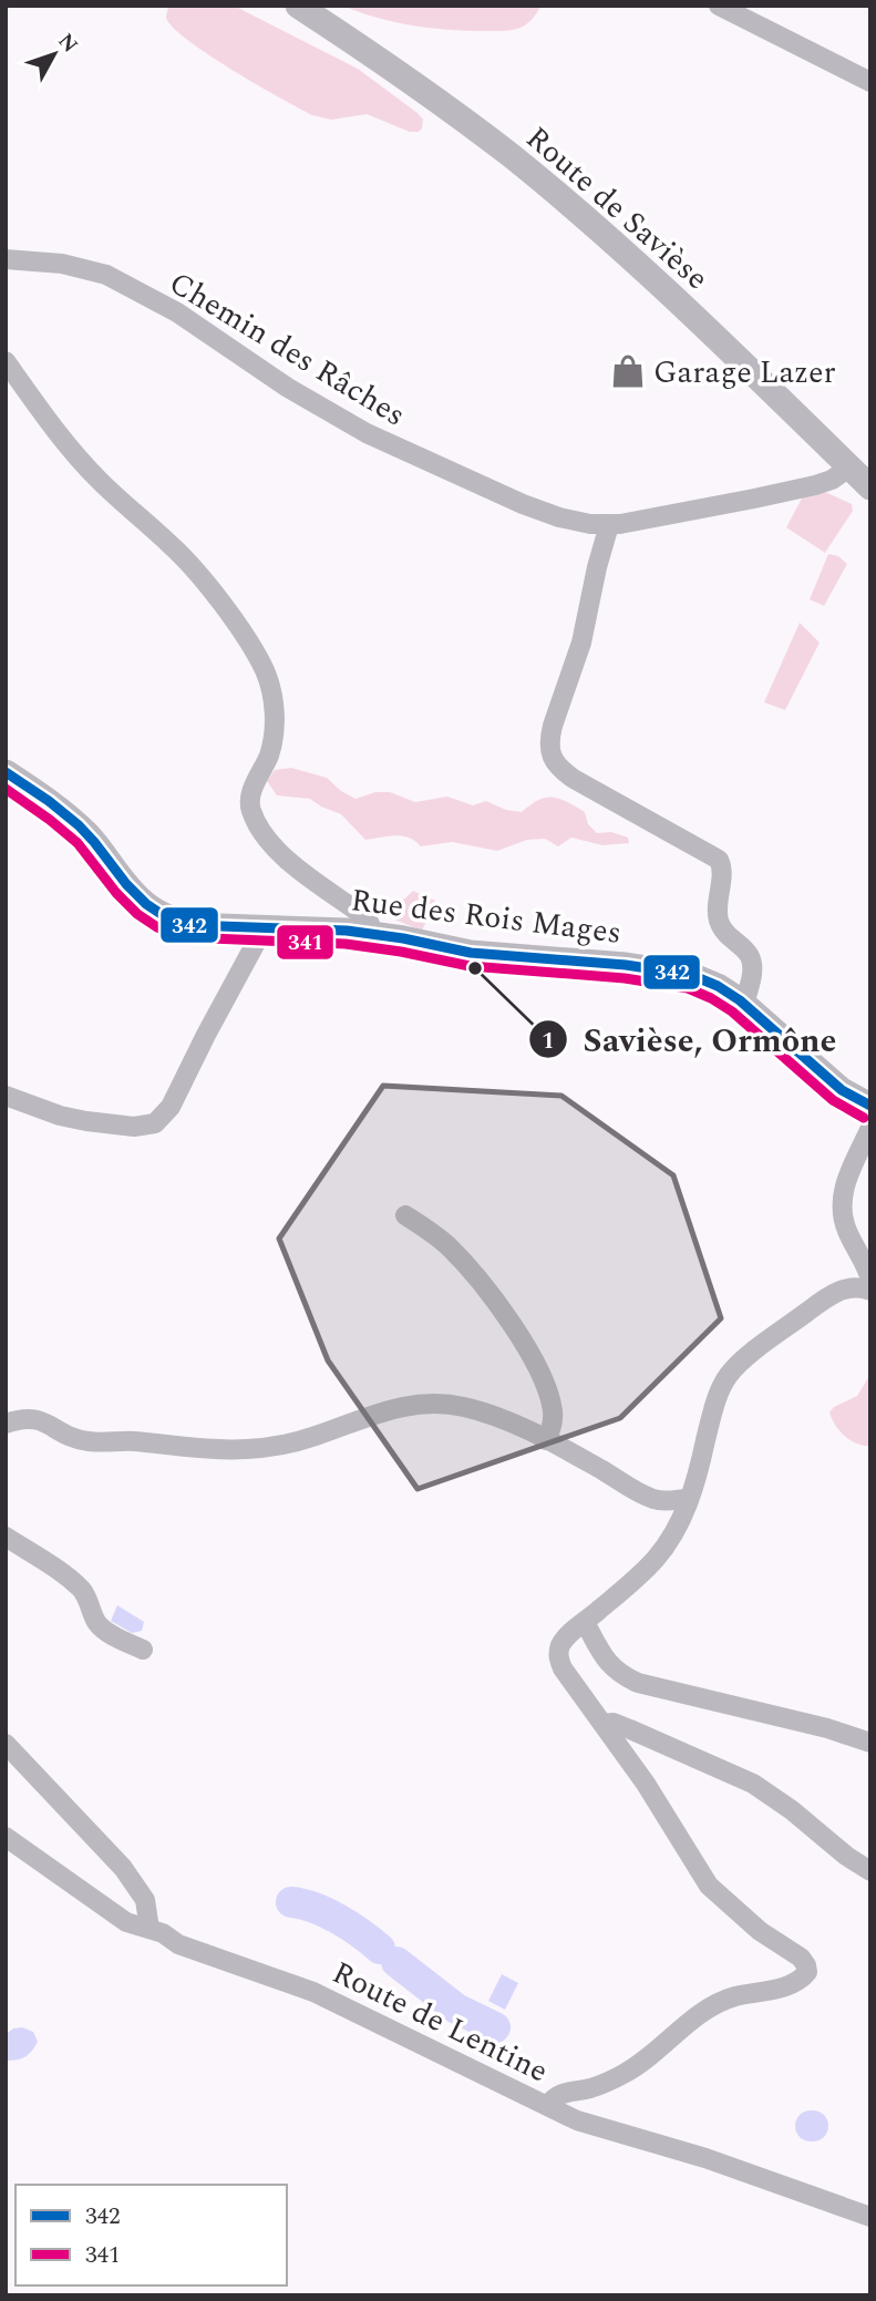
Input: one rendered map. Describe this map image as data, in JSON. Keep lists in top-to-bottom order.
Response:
{
  "streets": {
    "street": [
      "Route de Savièse",
      "Chemin des Râches",
      "Rue des Rois Mages",
      "Route de Lentine"
    ]
  },
  "crossings": [
    ["Route de Savièse", "Chemin des Râches"]
  ],
  "places": {
    "shop": ["Garage Lazer"],
    "other": ["Savièse, Ormône"]
  },
  "lines": ["transit line 342", "transit line 341"],
  "legend": ["342", "341"],
  "north": "top right"
}
